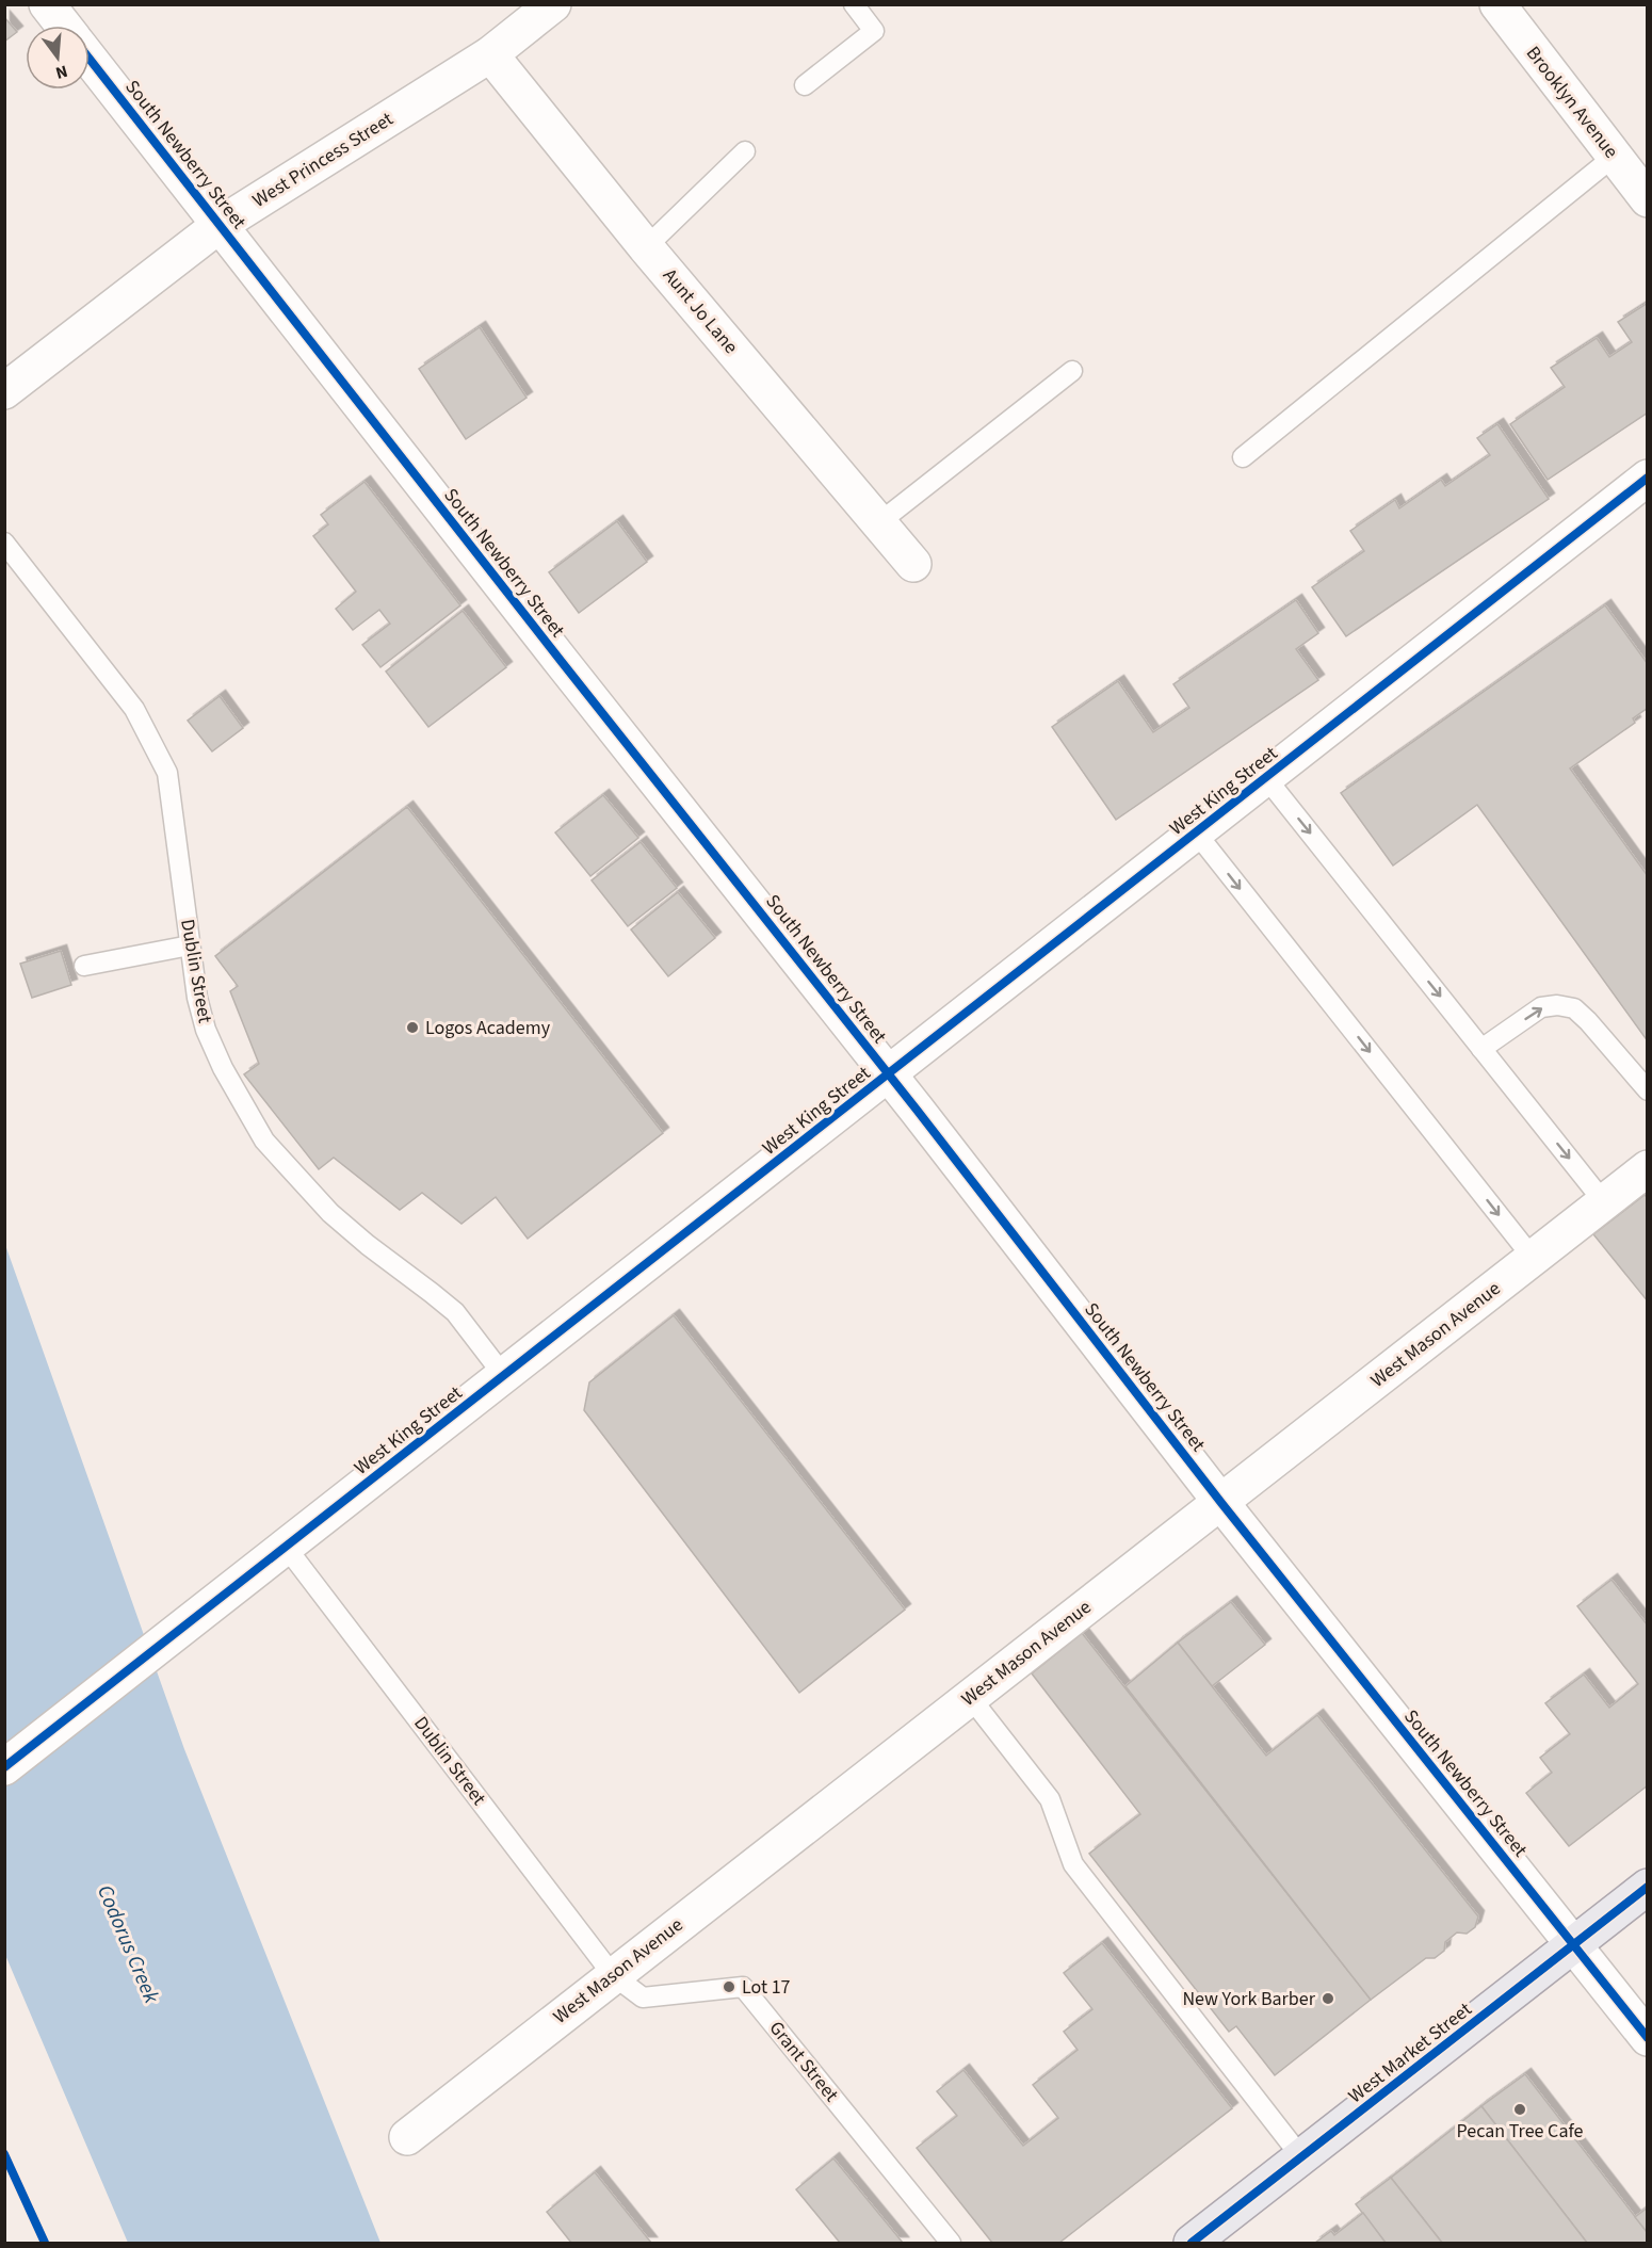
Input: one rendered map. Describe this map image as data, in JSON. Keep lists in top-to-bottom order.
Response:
{
  "streets": {
    "main road": ["West Market Street"],
    "street": [
      "Brooklyn Avenue",
      "South Newberry Street",
      "West Princess Street",
      "Aunt Jo Lane",
      "West King Street",
      "West Mason Avenue"
    ],
    "lane": ["Dublin Street", "Grant Street"]
  },
  "crossings": [
    ["South Newberry Street", "West Princess Street"],
    ["South Newberry Street", "West King Street"],
    ["South Newberry Street", "West Mason Avenue"],
    ["South Newberry Street", "West Market Street"],
    ["West Princess Street", "Aunt Jo Lane"],
    ["West King Street", "Dublin Street"],
    ["Dublin Street", "West Mason Avenue"],
    ["Dublin Street", "Grant Street"],
    ["West Mason Avenue", "Grant Street"]
  ],
  "water": ["Codorus Creek"],
  "places": [
    "Logos Academy",
    "Lot 17",
    "New York Barber",
    "Pecan Tree Cafe"
  ],
  "north": "bottom"
}
